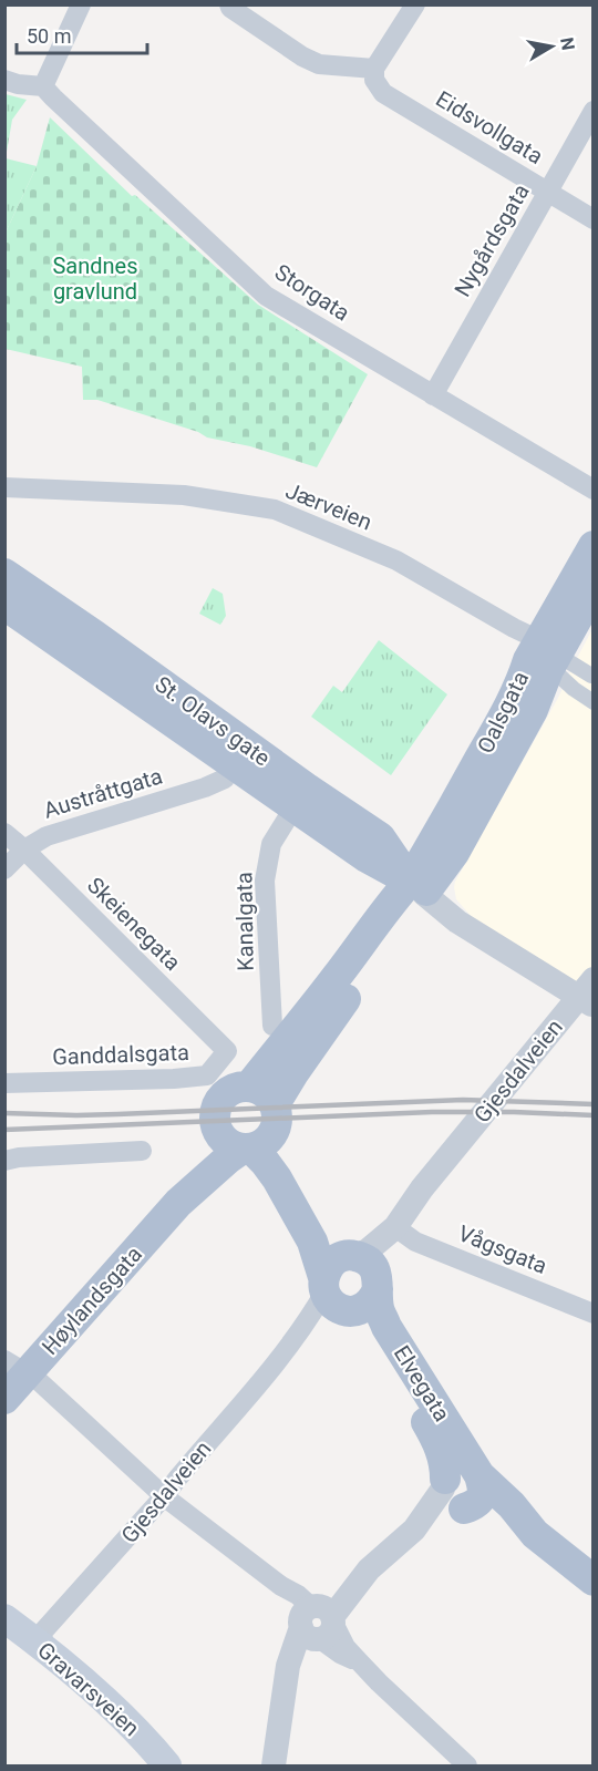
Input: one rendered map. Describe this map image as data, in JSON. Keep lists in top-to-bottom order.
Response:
{
  "streets": {
    "main road": [
      "Oalsgata",
      "St. Olavs gate",
      "Høylandsgata",
      "Elvegata",
      "Gravarsveien"
    ],
    "street": [
      "Eidsvollgata",
      "Nygårdsgata",
      "Storgata",
      "Jærveien",
      "Austråttgata",
      "Kanalgata",
      "Skeienegata",
      "Ganddalsgata",
      "Gjesdalveien",
      "Vågsgata"
    ]
  },
  "crossings": [
    ["Eidsvollgata", "Nygårdsgata"],
    ["Nygårdsgata", "Storgata"],
    ["Jærveien", "Oalsgata"],
    ["Oalsgata", "St. Olavs gate"],
    ["Oalsgata", "Høylandsgata"],
    ["St. Olavs gate", "Kanalgata"],
    ["St. Olavs gate", "Gjesdalveien"],
    ["Austråttgata", "Skeienegata"],
    ["Skeienegata", "Ganddalsgata"],
    ["Gjesdalveien", "Vågsgata"],
    ["Gjesdalveien", "Elvegata"],
    ["Gjesdalveien", "Gravarsveien"]
  ],
  "parks": ["Sandnes gravlund"],
  "scale_bar": "50 m",
  "north": "right"
}
